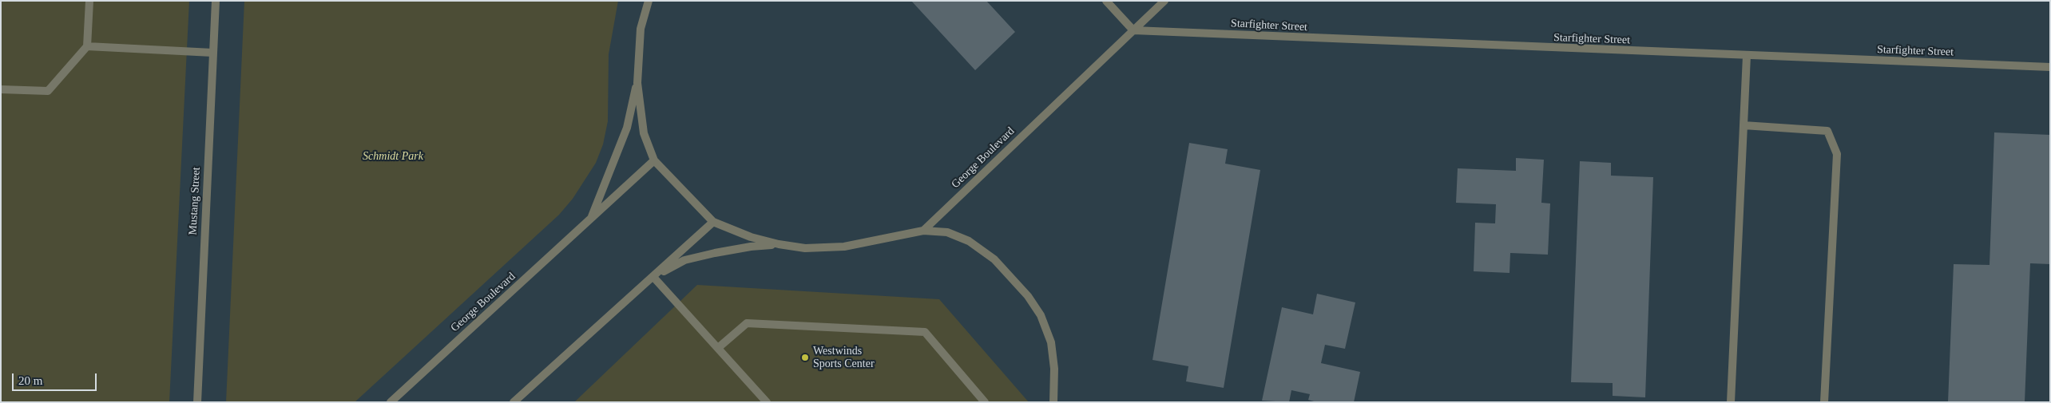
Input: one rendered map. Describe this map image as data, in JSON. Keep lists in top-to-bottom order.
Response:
{
  "streets": {
    "street": ["Starfighter Street", "George Boulevard", "Mustang Street"]
  },
  "crossings": [
    ["Starfighter Street", "George Boulevard"]
  ],
  "parks": ["Schmidt Park"],
  "places": ["Westwinds Sports Center"],
  "scale_bar": "20 m"
}
